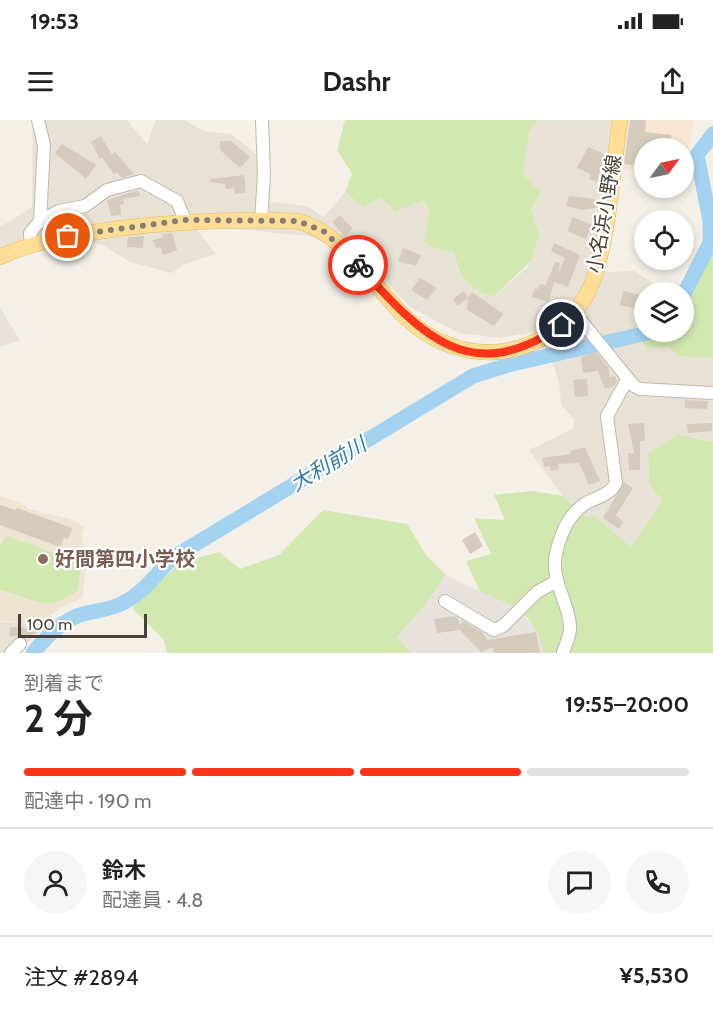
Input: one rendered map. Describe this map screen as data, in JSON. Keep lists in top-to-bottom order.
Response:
{
  "streets": {
    "main road": ["小名浜小野線"]
  },
  "water": ["大利前川"],
  "places": ["好間第四小学校"],
  "scale_bar": "100 m",
  "north": "top right",
  "page": {
    "status": "19:53",
    "header": "Dashr",
    "scale": "100 m",
    "heading": ["2 分", "到着まで", "19:55–20:00"],
    "panel": [
      "鈴木",
      "配達員 · 4.8",
      "注文 #2894",
      "¥5,530"
    ],
    "bar": "配達中 · 190 m"
  }
}
